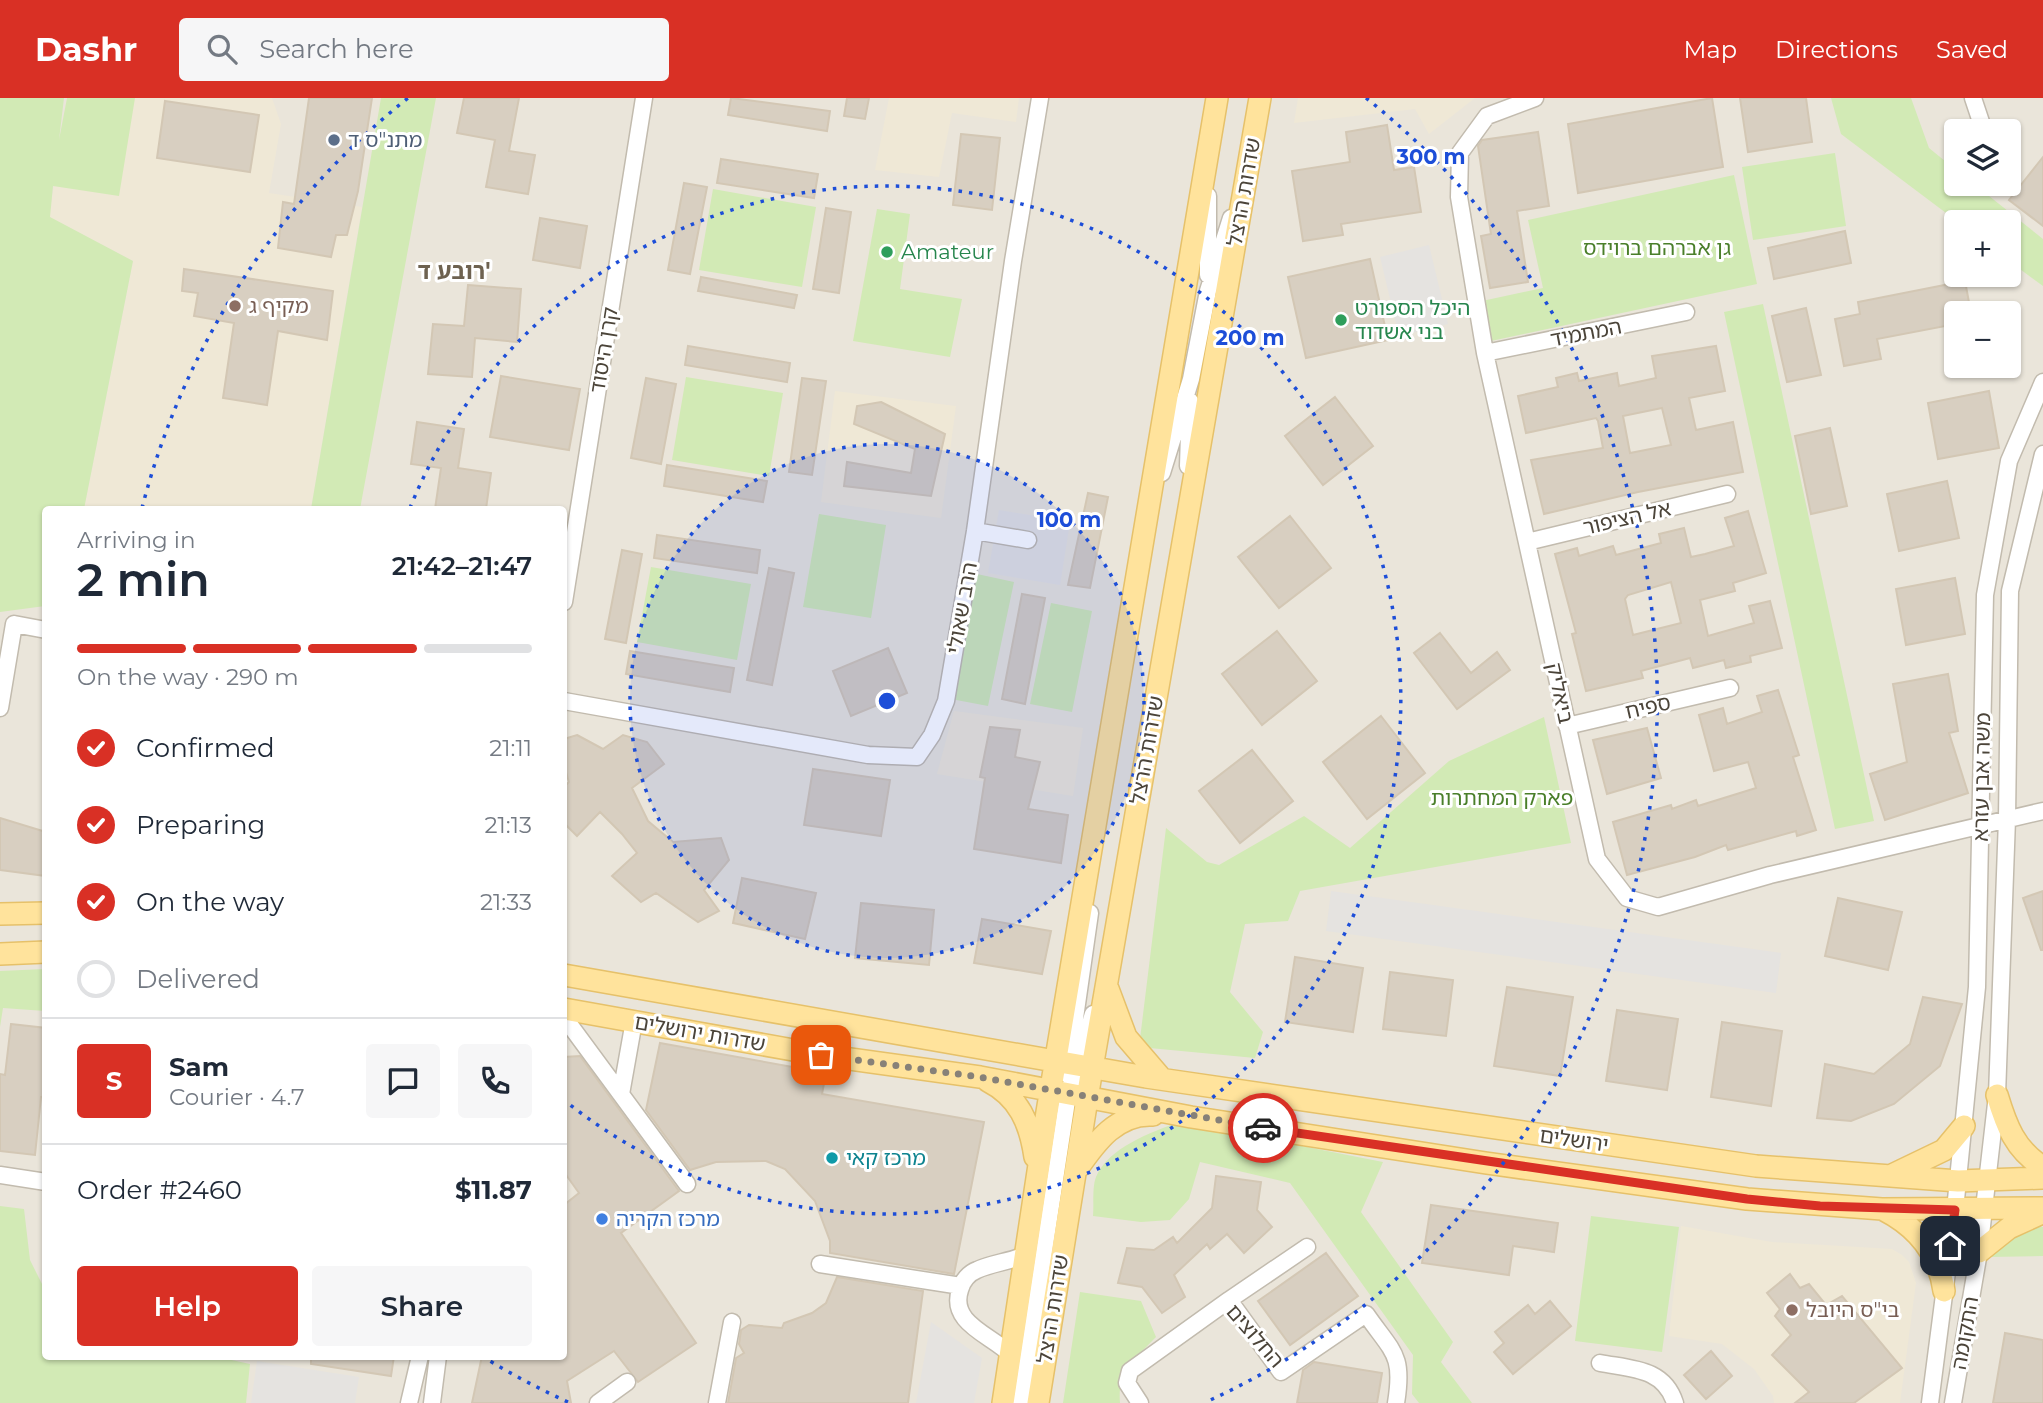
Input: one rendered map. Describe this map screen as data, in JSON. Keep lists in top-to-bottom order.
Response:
{
  "streets": {
    "main road": ["שדרות הרצל", "שדרות ירושלים", "ירושלים"],
    "street": [
      "המתמיד",
      "קרן היסוד",
      "אל הציפור",
      "הרב שאולי",
      "ביאליק",
      "ספיח",
      "משה אבן עזרא",
      "התקומה",
      "החלוצים"
    ]
  },
  "crossings": [
    ["שדרות הרצל", "שדרות ירושלים"],
    ["המתמיד", "ביאליק"],
    ["אל הציפור", "ביאליק"],
    ["ביאליק", "ספיח"],
    ["ביאליק", "משה אבן עזרא"],
    ["משה אבן עזרא", "ירושלים"],
    ["משה אבן עזרא", "התקומה"],
    ["שדרות ירושלים", "ירושלים"],
    ["שדרות ירושלים", "התקומה"],
    ["ירושלים", "התקומה"]
  ],
  "districts": ["רובע ד'"],
  "parks": ["גן אברהם ברוידס", "פארק המחתרות"],
  "places": [
    "מתנ\"ס ד",
    "Amateur",
    "מקיף ג",
    "היכל הספורט בני אשדוד",
    "מרכז קאי",
    "מרכז הקריה",
    "בי\"ס היובל"
  ],
  "page": {
    "header": "Dashr",
    "search": "Search here",
    "nav": ["Map", "Directions", "Saved"],
    "map_buttons": ["+", "−"],
    "heading": ["2 min", "Arriving in", "21:42–21:47"],
    "panel": [
      "Sam",
      "Courier · 4.7",
      "Order #2460",
      "$11.87"
    ],
    "bar": "On the way · 290 m",
    "list": [
      ["Confirmed", "21:11"],
      ["Preparing", "21:13"],
      ["On the way", "21:33"],
      "Delivered"
    ],
    "round": "S",
    "buttons": ["Help", "Share"]
  },
  "rings": ["300 m", "200 m", "100 m"]
}
